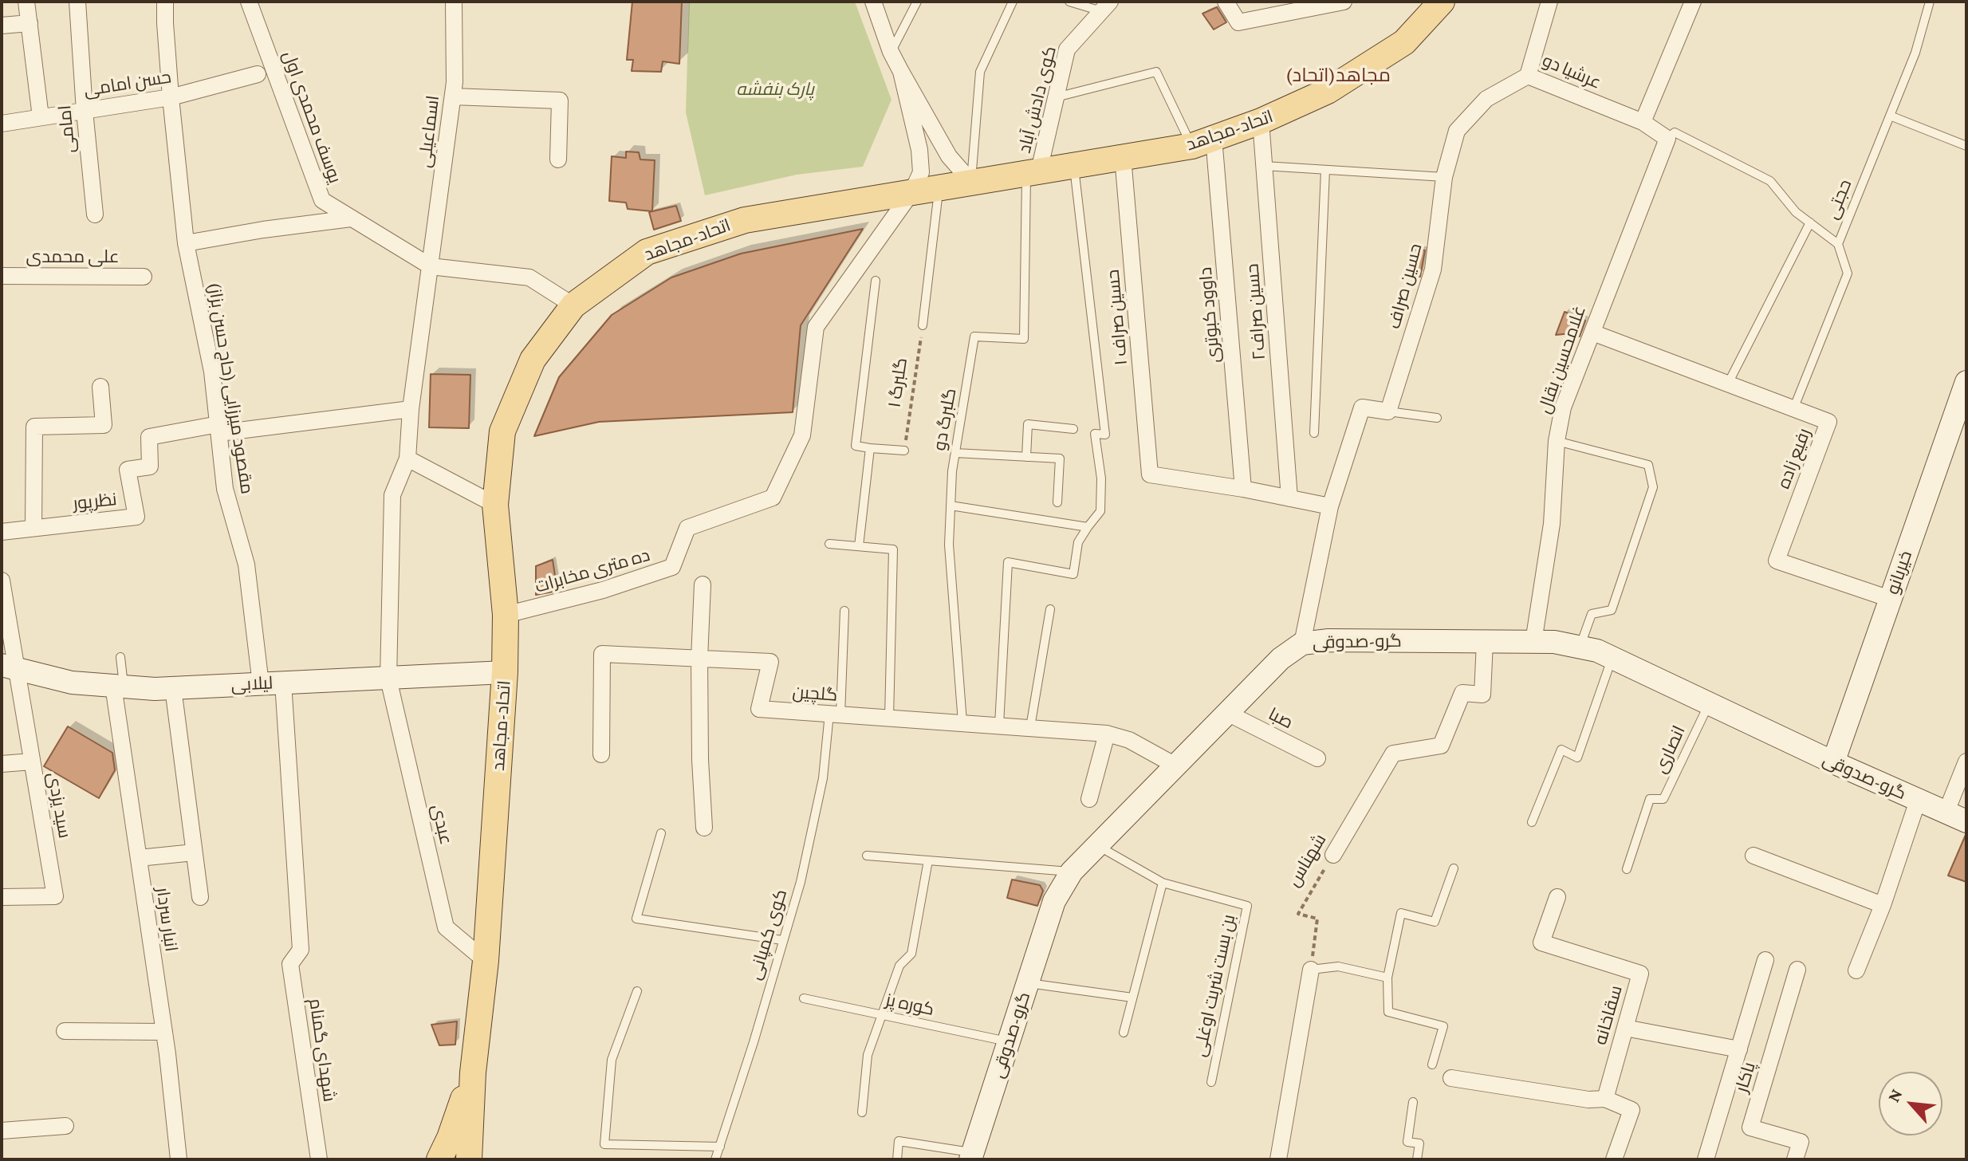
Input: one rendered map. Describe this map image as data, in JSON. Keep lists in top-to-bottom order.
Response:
{
  "streets": {
    "main road": ["اتحاد-مجاهد"],
    "street": [
      "عرشیا دو",
      "حسن امامی",
      "کوی دادش آباد",
      "یوسف محمدی اول",
      "امامی",
      "اسماعیلی",
      "علی محمدی",
      "حسین صراف",
      "حسین صراف۲",
      "داوود کبوتری",
      "حسین صراف ۱",
      "غلامحسین بقال",
      "مقصود میرزایی (حاج حسن بزاز)",
      "رفیع زاده",
      "نظرپور",
      "ده متری مخابرات",
      "خیربانو",
      "گرو-صدوقی",
      "لیلابی",
      "گلچین",
      "صبا",
      "سید یزدی",
      "عبدی",
      "شهناس",
      "انبار سردار",
      "سقاخانه",
      "شهدای گمنام",
      "پاکار"
    ],
    "lane": [
      "حجتی",
      "گلبرگ دو",
      "انصاری",
      "کوی کمپانی",
      "بن بست شربت اوغلی",
      "کوره پز"
    ],
    "path": ["گلبرگ ۱"]
  },
  "crossings": [
    ["عرشیا دو", "حسین صراف"],
    ["عرشیا دو", "غلامحسین بقال"],
    ["حسن امامی", "امامی"],
    ["حسن امامی", "مقصود میرزایی (حاج حسن بزاز)"],
    ["کوی دادش آباد", "اتحاد-مجاهد"],
    ["کوی دادش آباد", "گلبرگ دو"],
    ["یوسف محمدی اول", "اتحاد-مجاهد"],
    ["یوسف محمدی اول", "اسماعیلی"],
    ["اتحاد-مجاهد", "حسین صراف۲"],
    ["اتحاد-مجاهد", "داوود کبوتری"],
    ["اتحاد-مجاهد", "حسین صراف ۱"],
    ["اتحاد-مجاهد", "گلبرگ دو"],
    ["اتحاد-مجاهد", "ده متری مخابرات"],
    ["اتحاد-مجاهد", "لیلابی"],
    ["اتحاد-مجاهد", "عبدی"],
    ["اسماعیلی", "عبدی"],
    ["حجتی", "رفیع زاده"],
    ["داوود کبوتری", "حسین صراف ۱"],
    ["غلامحسین بقال", "رفیع زاده"],
    ["غلامحسین بقال", "گرو-صدوقی"],
    ["مقصود میرزایی (حاج حسن بزاز)", "نظرپور"],
    ["مقصود میرزایی (حاج حسن بزاز)", "لیلابی"],
    ["مقصود میرزایی (حاج حسن بزاز)", "شهدای گمنام"],
    ["گلبرگ دو", "گلچین"],
    ["رفیع زاده", "خیربانو"],
    ["خیربانو", "گرو-صدوقی"],
    ["گرو-صدوقی", "گلچین"],
    ["گرو-صدوقی", "صبا"],
    ["گرو-صدوقی", "انصاری"],
    ["گرو-صدوقی", "شهناس"],
    ["گرو-صدوقی", "بن بست شربت اوغلی"],
    ["گرو-صدوقی", "کوره پز"],
    ["لیلابی", "سید یزدی"],
    ["لیلابی", "عبدی"],
    ["لیلابی", "انبار سردار"],
    ["گلچین", "کوی کمپانی"]
  ],
  "districts": ["مجاهد(اتحاد)"],
  "parks": ["پارک بنفشه"],
  "north": "top left"
}
